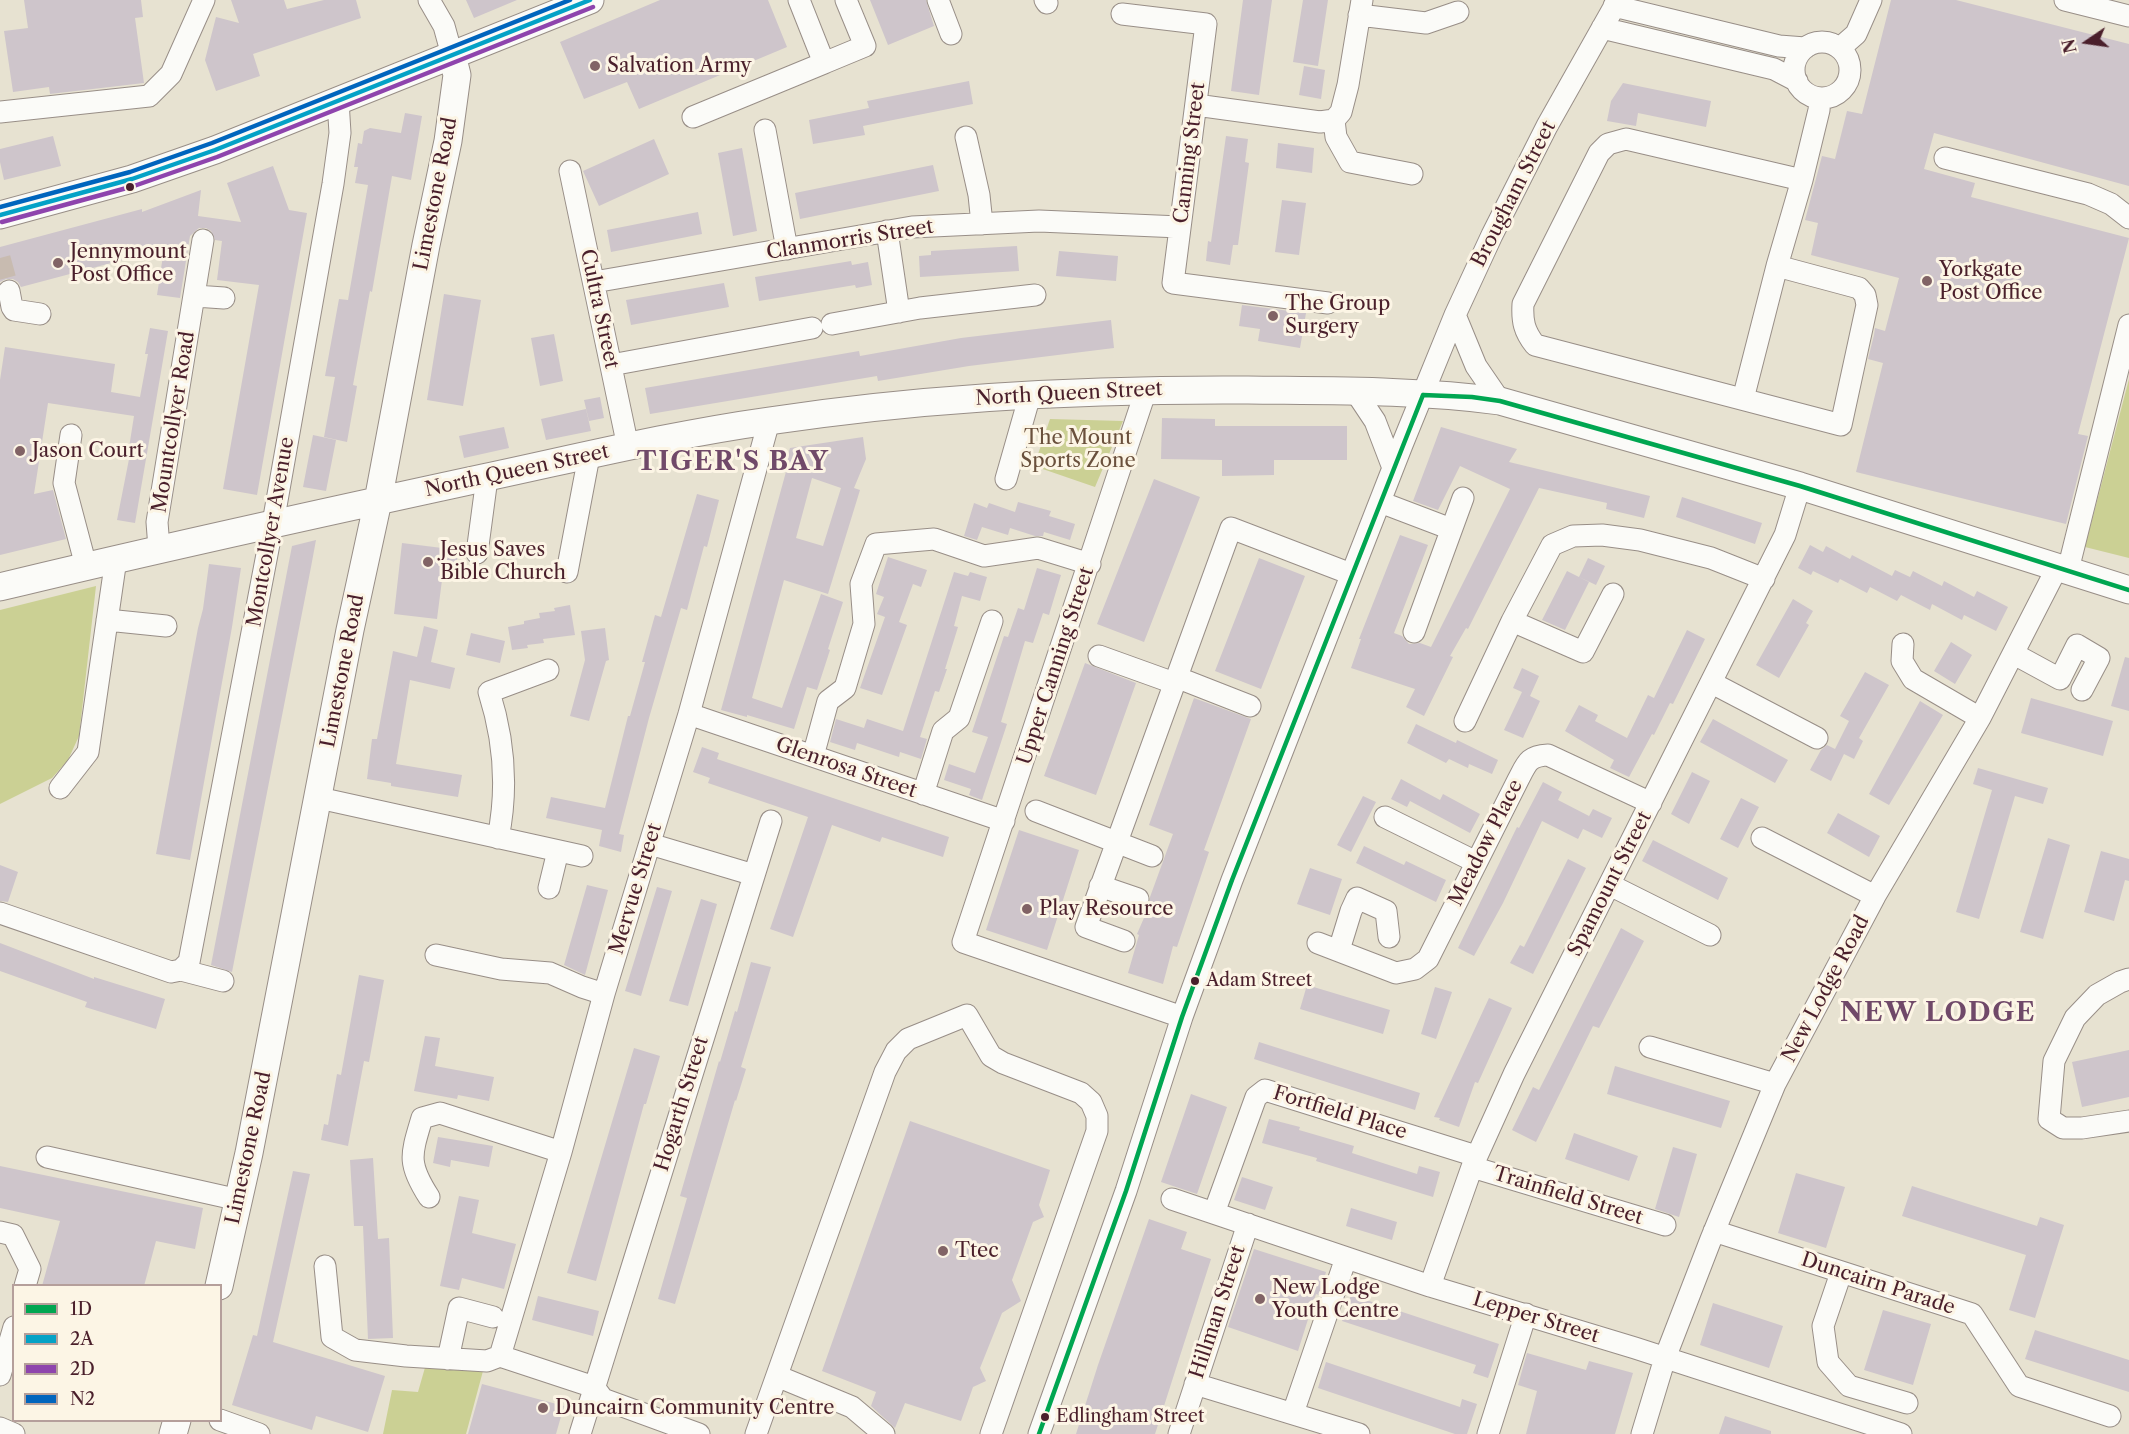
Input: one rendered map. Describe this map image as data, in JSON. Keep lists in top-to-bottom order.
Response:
{
  "streets": {
    "main road": ["Limestone Road", "North Queen Street"],
    "street": [
      "Canning Street",
      "Brougham Street",
      "Clanmorris Street",
      "Cultra Street",
      "Mountcollyer Road",
      "Montcollyer Avenue",
      "Upper Canning Street",
      "Glenrosa Street",
      "Meadow Place",
      "Spamount Street",
      "Mervue Street",
      "New Lodge Road",
      "Hogarth Street",
      "Fortfield Place",
      "Trainfield Street",
      "Duncairn Parade",
      "Hillman Street",
      "Lepper Street"
    ]
  },
  "crossings": [
    ["Canning Street", "Clanmorris Street"],
    ["Limestone Road", "North Queen Street"],
    ["Brougham Street", "North Queen Street"],
    ["Brougham Street", "Upper Canning Street"],
    ["Clanmorris Street", "Cultra Street"],
    ["Cultra Street", "North Queen Street"],
    ["North Queen Street", "Mountcollyer Road"],
    ["North Queen Street", "Montcollyer Avenue"],
    ["North Queen Street", "Upper Canning Street"],
    ["North Queen Street", "Spamount Street"],
    ["North Queen Street", "Mervue Street"],
    ["North Queen Street", "New Lodge Road"],
    ["Upper Canning Street", "Glenrosa Street"],
    ["Glenrosa Street", "Mervue Street"],
    ["Meadow Place", "Spamount Street"],
    ["Spamount Street", "Fortfield Place"],
    ["Spamount Street", "Trainfield Street"],
    ["Spamount Street", "Lepper Street"],
    ["New Lodge Road", "Duncairn Parade"],
    ["New Lodge Road", "Lepper Street"],
    ["Fortfield Place", "Trainfield Street"],
    ["Fortfield Place", "Lepper Street"],
    ["Hillman Street", "Lepper Street"]
  ],
  "districts": ["TIGER'S BAY", "NEW LODGE"],
  "parks": ["The Mount Sports Zone"],
  "places": [
    "Salvation Army",
    "Jennymount Post Office",
    "Yorkgate Post Office",
    "The Group Surgery",
    "Jason Court",
    "Jesus Saves Bible Church",
    "Play Resource",
    "Adam Street",
    "Ttec",
    "New Lodge Youth Centre",
    "Duncairn Community Centre",
    "Edlingham Street"
  ],
  "lines": [
    "transit line 2A",
    "transit line N2",
    "transit line 2D",
    "transit line 1D"
  ],
  "legend": [
    "1D",
    "2A",
    "2D",
    "N2"
  ],
  "north": "left"
}
